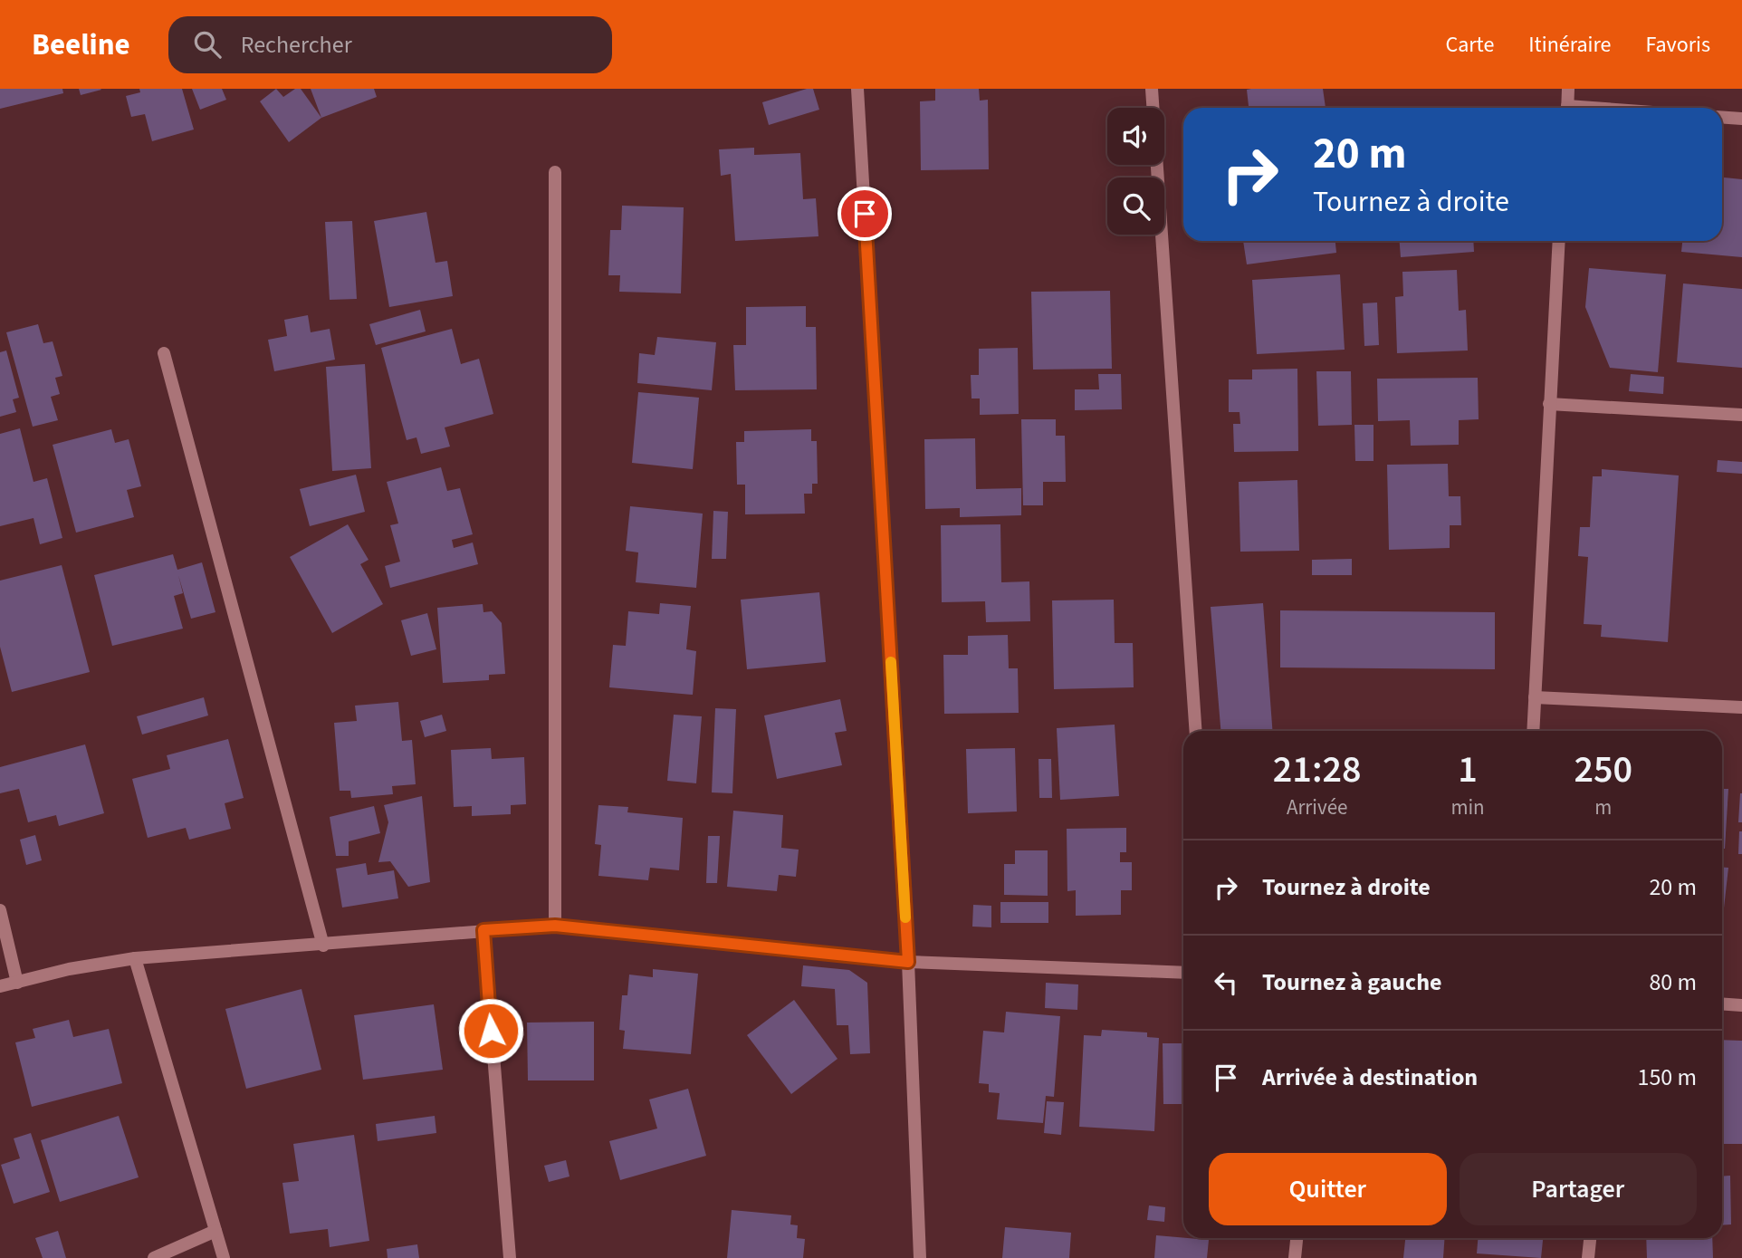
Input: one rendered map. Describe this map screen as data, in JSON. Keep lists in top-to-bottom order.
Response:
{
  "page": {
    "header": "Beeline",
    "search": "Rechercher",
    "nav": ["Carte", "Itinéraire", "Favoris"],
    "turn": ["20 m", "Tournez à droite"],
    "eta": [
      "21:28",
      "Arrivée",
      "1",
      "min",
      "250",
      "m"
    ],
    "list": [
      {
        "name": "Tournez à droite",
        "value": "20 m"
      },
      {
        "name": "Tournez à gauche",
        "value": "80 m"
      },
      {
        "name": "Arrivée à destination",
        "value": "150 m"
      }
    ],
    "buttons": ["Quitter", "Partager"]
  }
}
